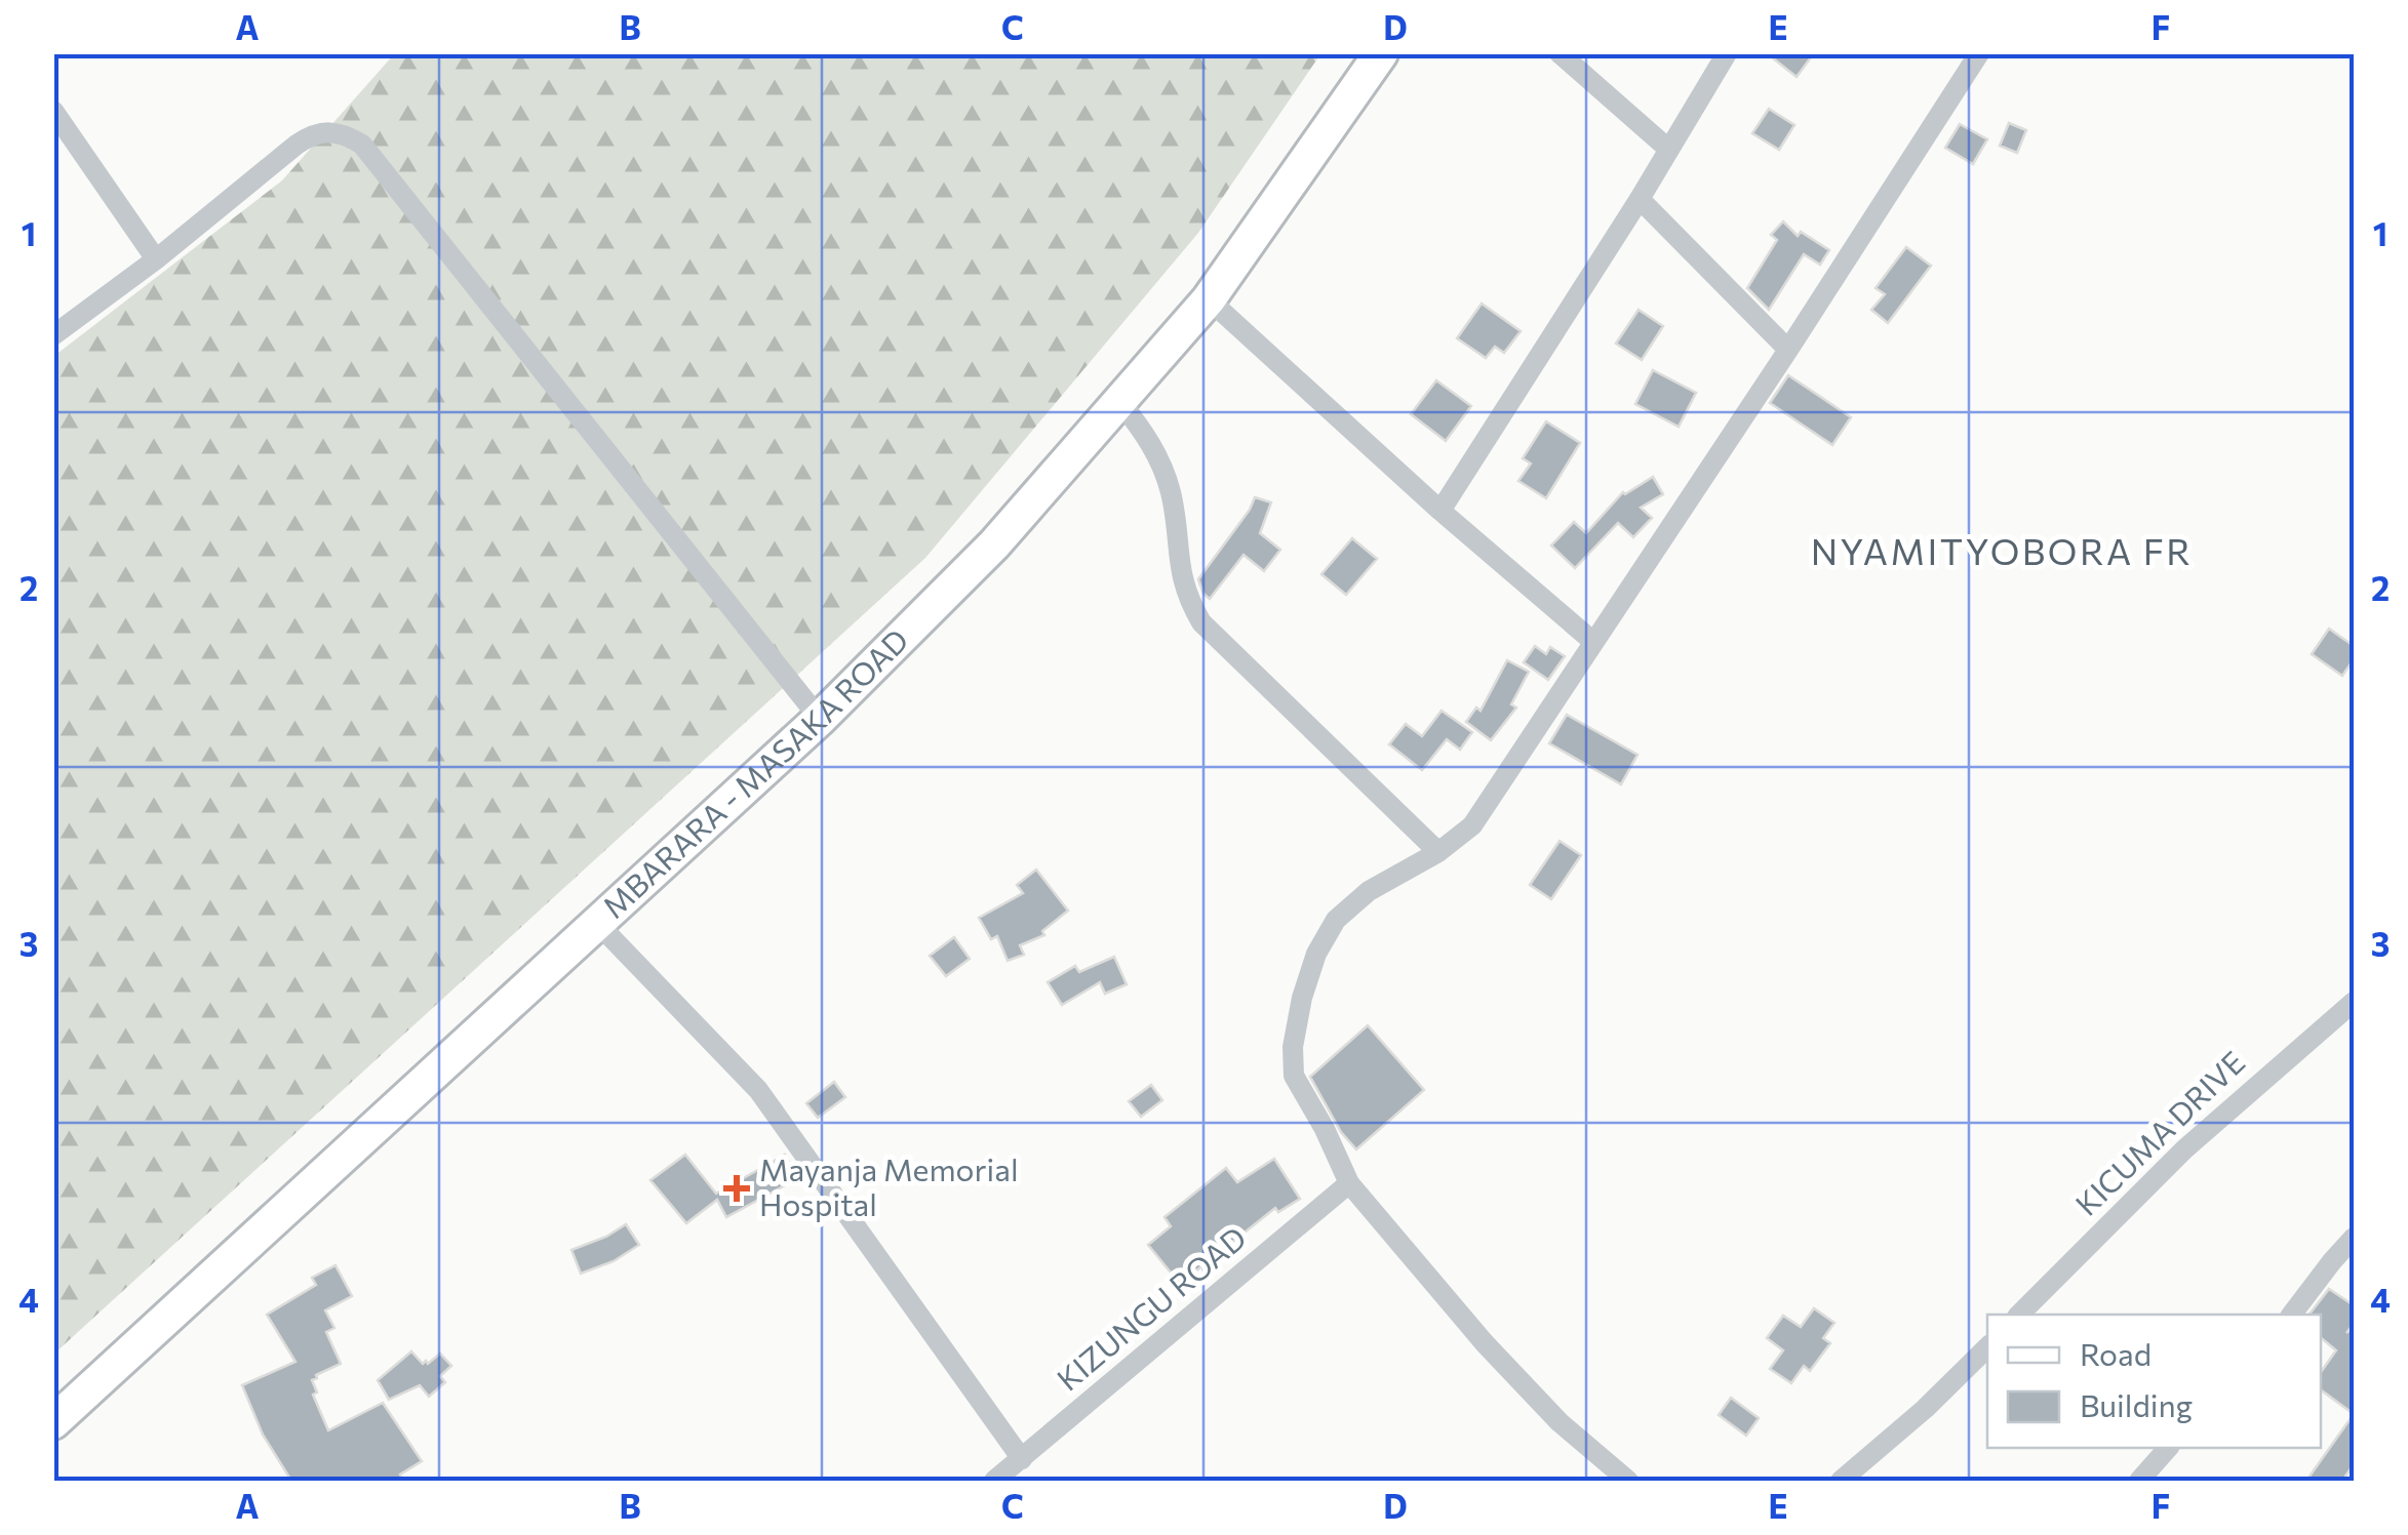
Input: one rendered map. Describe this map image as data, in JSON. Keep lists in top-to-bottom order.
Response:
{
  "streets": {
    "main road": ["MBARARA - MASAKA ROAD"],
    "street": ["KICUMA DRIVE", "KIZUNGU ROAD"]
  },
  "districts": ["NYAMITYOBORA FR"],
  "places": {
    "health": ["Mayanja Memorial Hospital"]
  },
  "legend": ["Road", "Building"],
  "grid": {
    "columns": [
      "A",
      "B",
      "C",
      "D",
      "E",
      "F"
    ],
    "rows": [
      "1",
      "2",
      "3",
      "4"
    ]
  }
}
